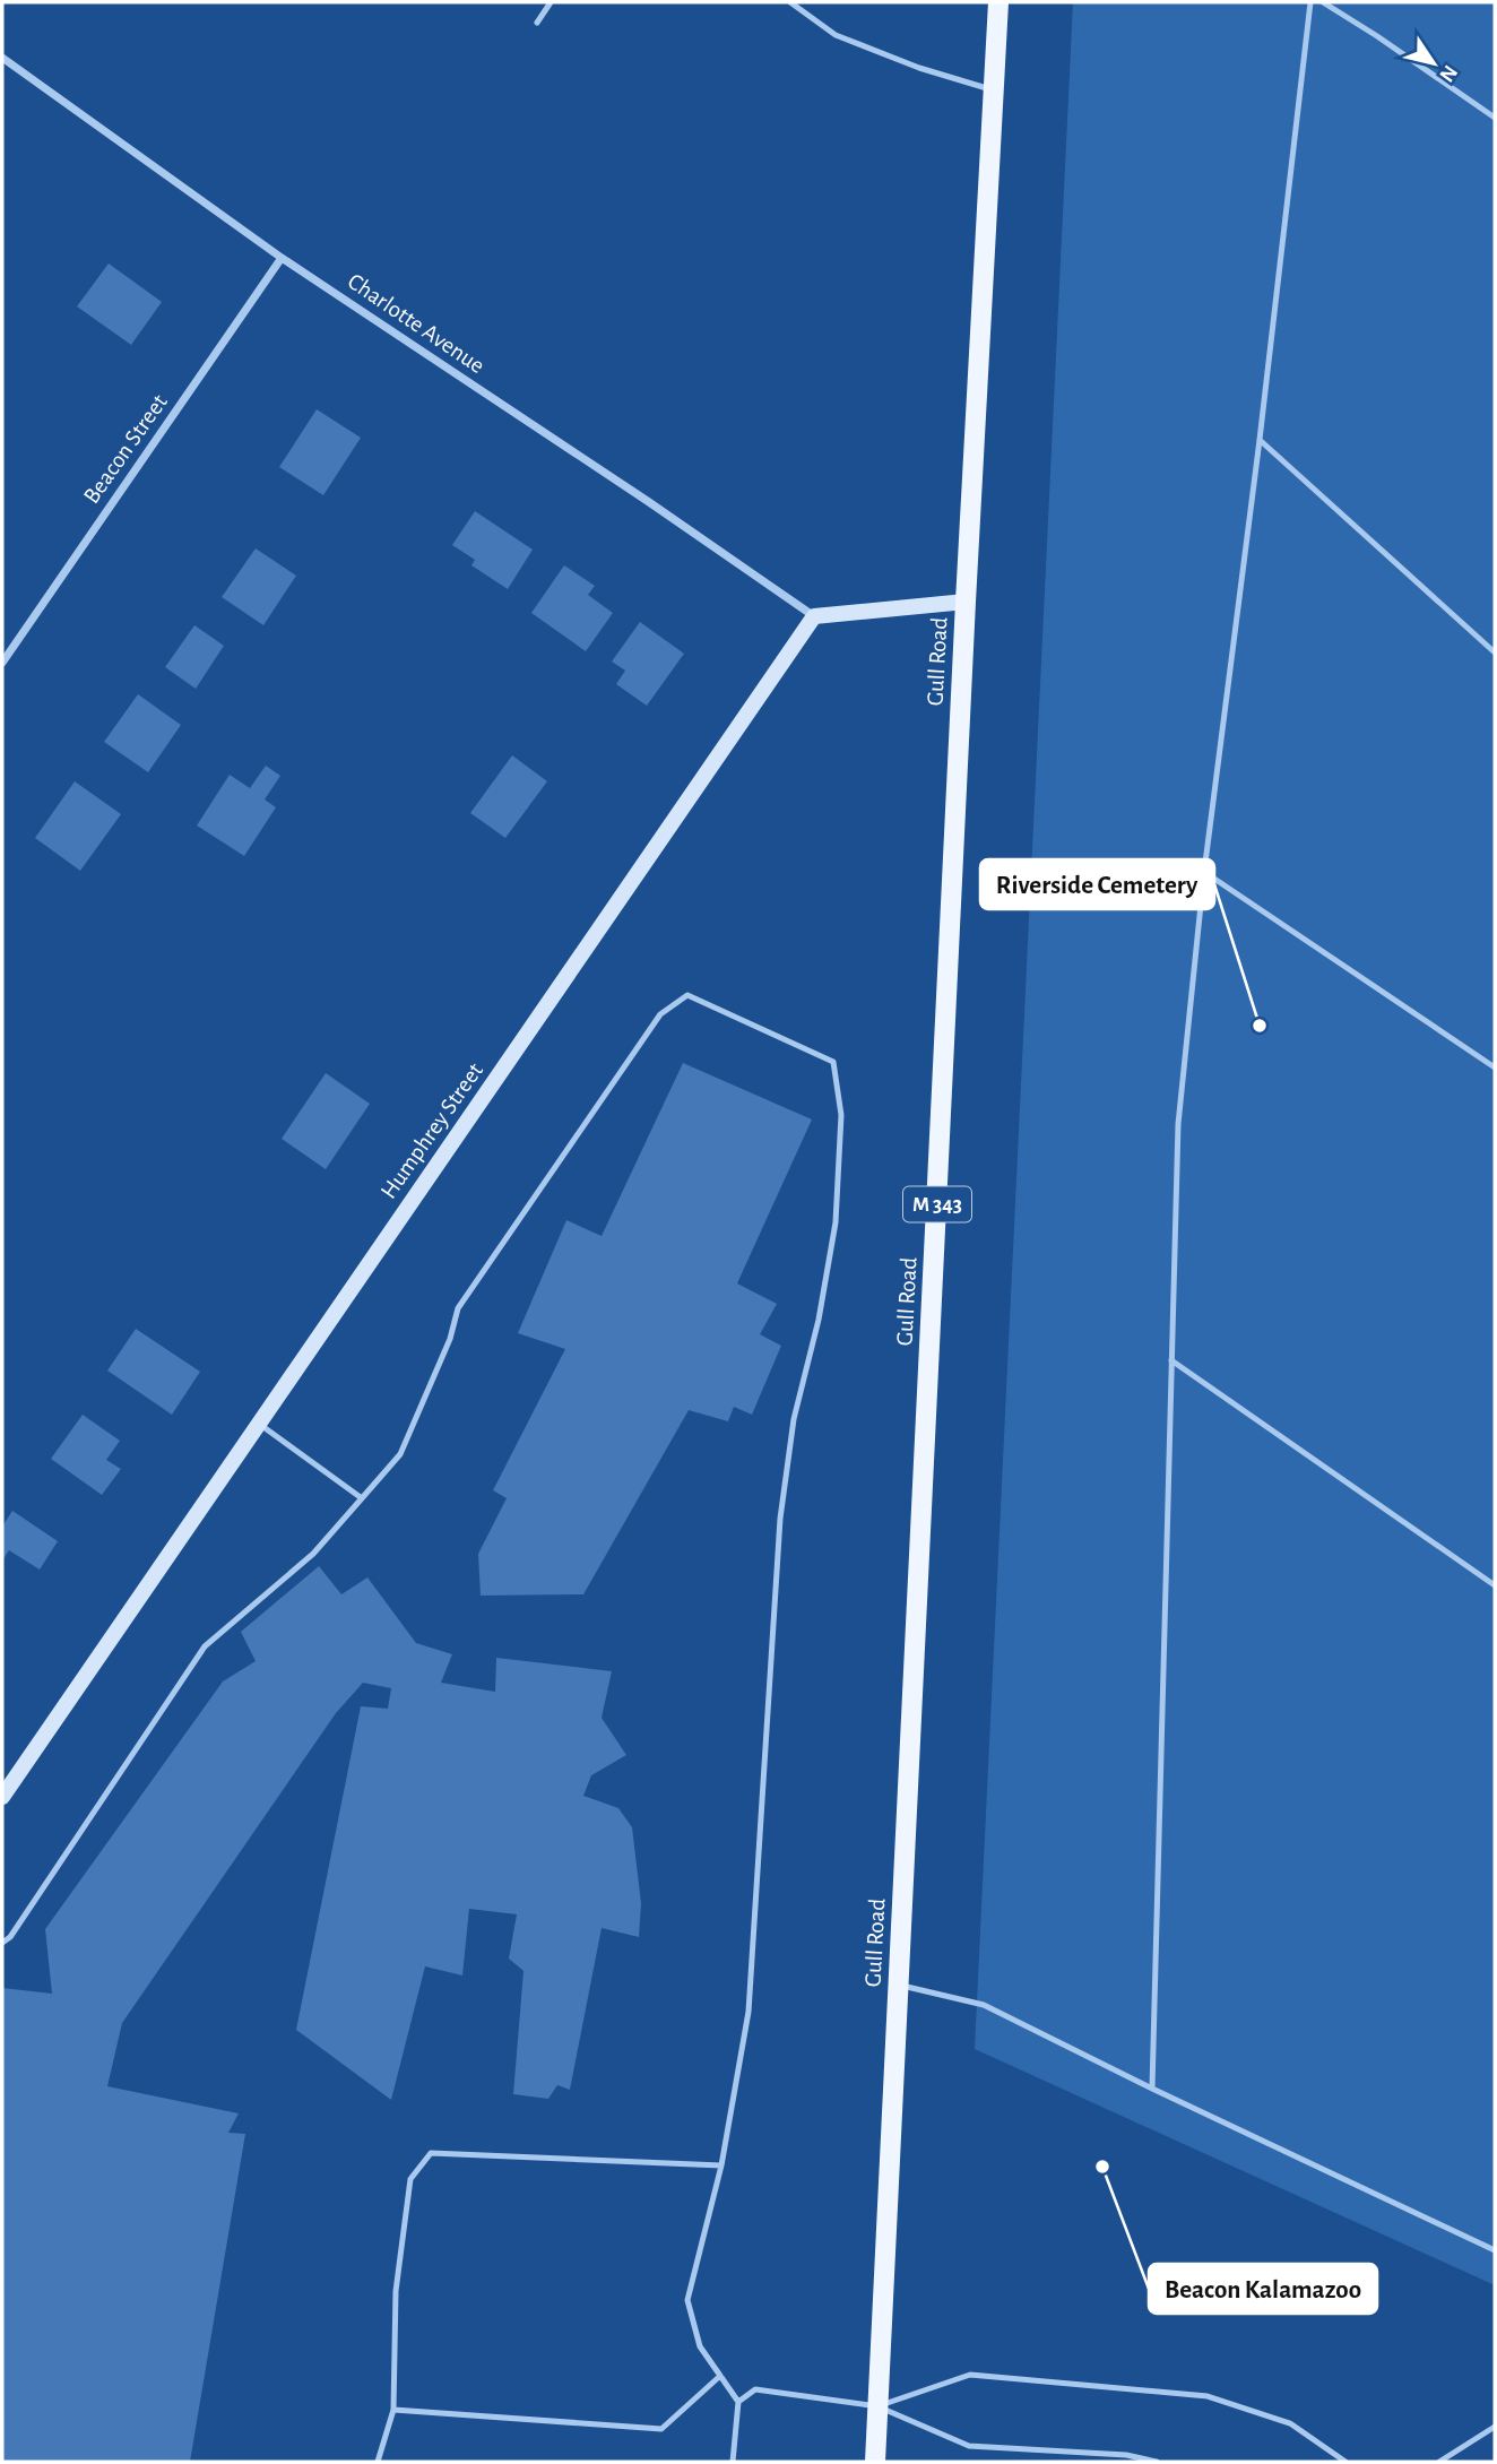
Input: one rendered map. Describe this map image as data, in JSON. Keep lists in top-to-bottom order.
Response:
{
  "streets": {
    "main road": ["Gull Road", "M 343"],
    "street": ["Charlotte Avenue", "Beacon Street", "Humphrey Street"]
  },
  "crossings": [
    ["Charlotte Avenue", "Beacon Street"],
    ["Charlotte Avenue", "Humphrey Street"]
  ],
  "places": ["Riverside Cemetery", "Beacon Kalamazoo"],
  "north": "bottom right"
}
